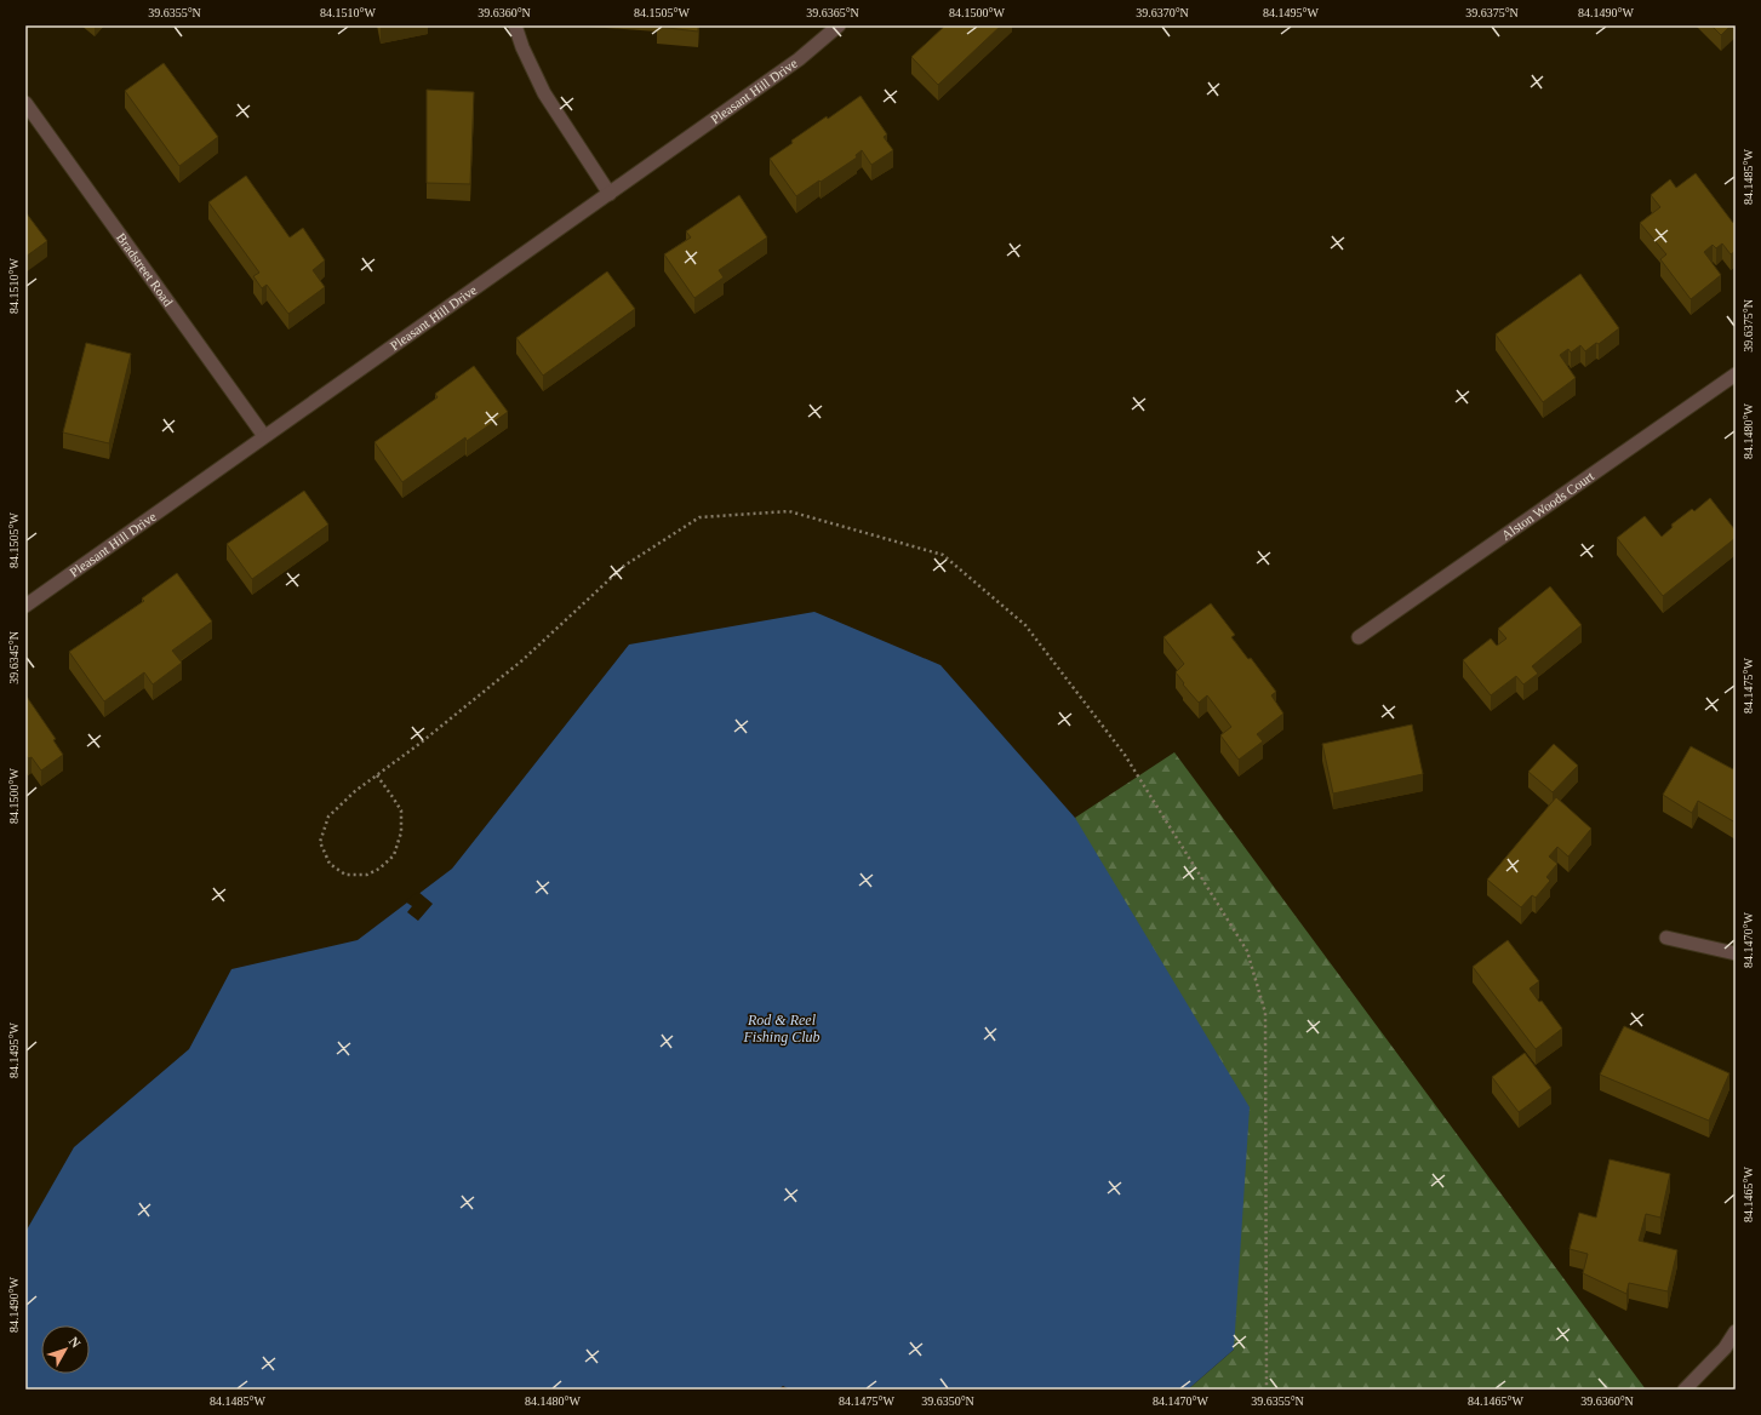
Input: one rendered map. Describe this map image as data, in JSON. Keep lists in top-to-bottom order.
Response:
{
  "streets": {
    "street": ["Pleasant Hill Drive", "Bradstreet Road", "Alston Woods Court"]
  },
  "crossings": [
    ["Pleasant Hill Drive", "Bradstreet Road"]
  ],
  "water": ["Rod & Reel Fishing Club"],
  "north": "top right",
  "coordinates": [
    "39.6355°N",
    "84.1510°W",
    "39.6360°N",
    "84.1505°W",
    "39.6365°N",
    "84.1500°W",
    "39.6370°N",
    "84.1495°W",
    "39.6375°N",
    "84.1490°W",
    "84.1485°W",
    "84.1480°W",
    "39.6345°N",
    "84.1475°W",
    "84.1470°W",
    "84.1465°W",
    "39.6350°N"
  ]
}
